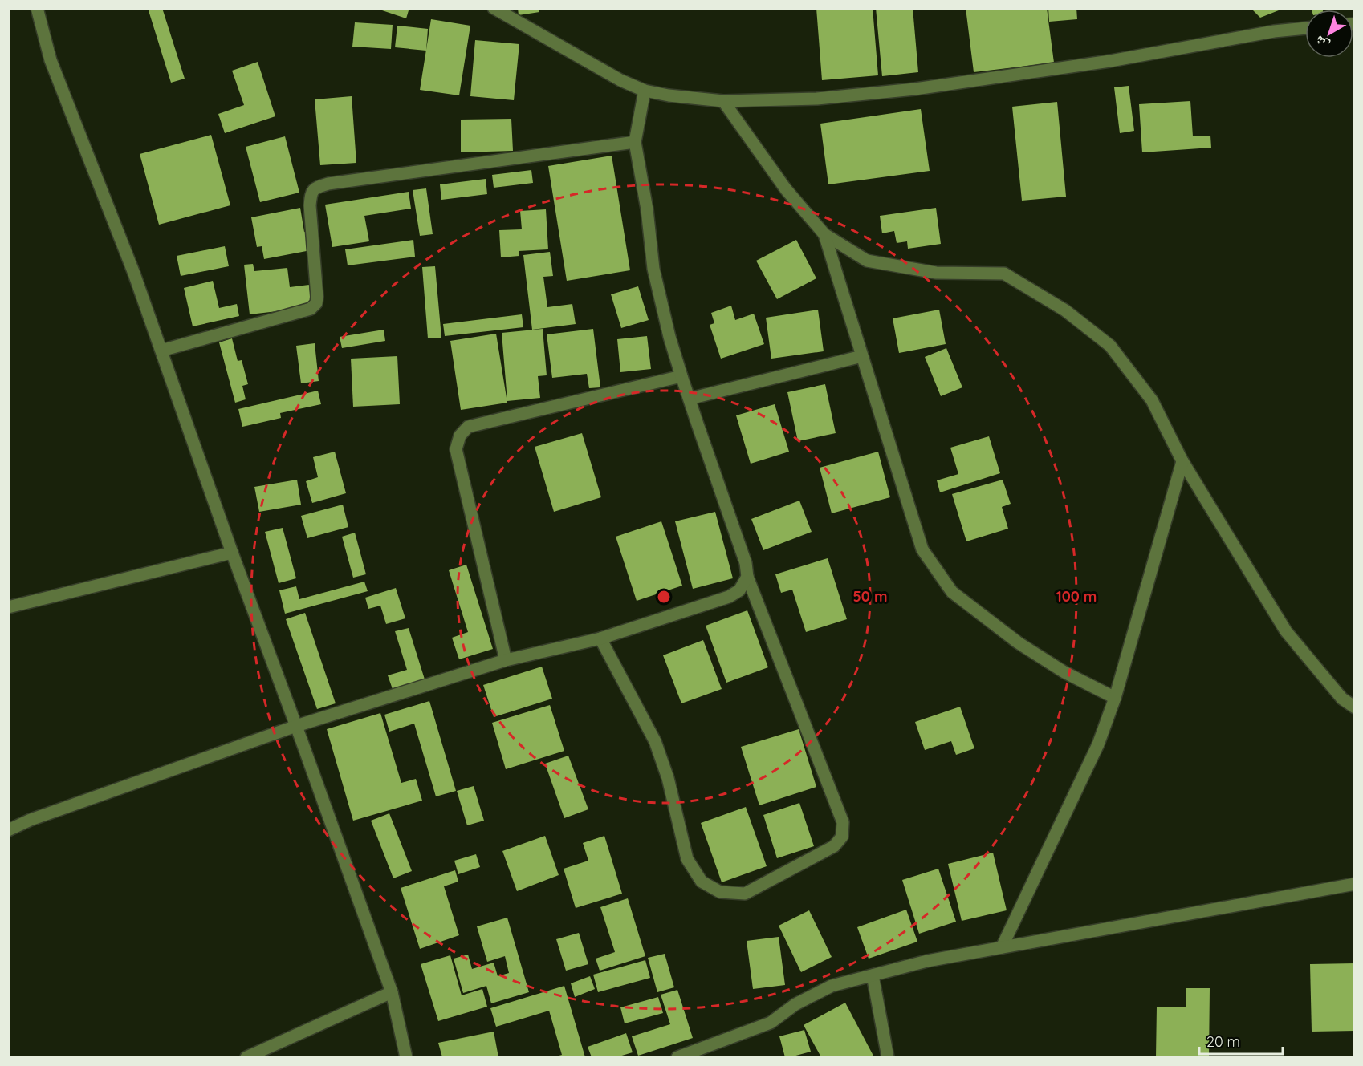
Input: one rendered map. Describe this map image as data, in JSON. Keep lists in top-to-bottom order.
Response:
{
  "scale_bar": "20 m",
  "north": "bottom left",
  "rings": ["50 m", "100 m"]
}
